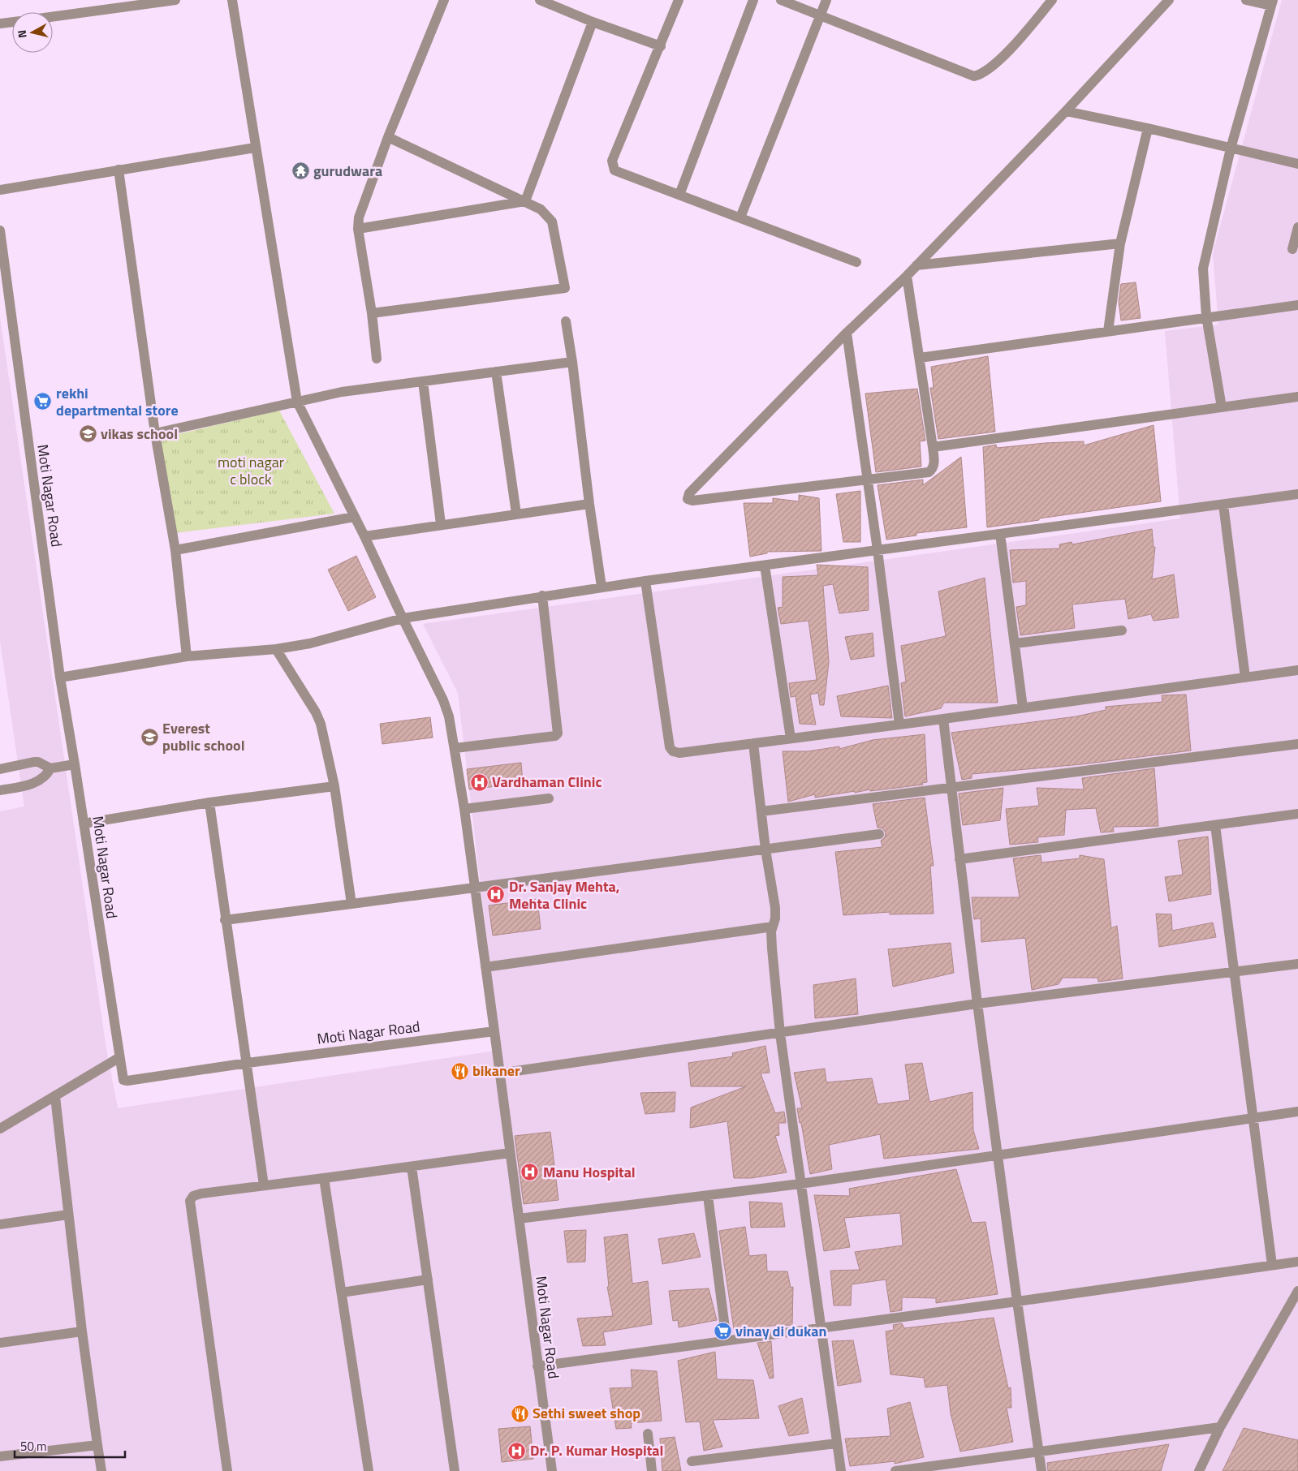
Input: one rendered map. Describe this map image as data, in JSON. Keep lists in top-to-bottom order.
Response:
{
  "streets": {
    "street": ["Moti Nagar Road"]
  },
  "parks": ["moti nagar c block"],
  "places": {
    "temple": ["gurudwara"],
    "supermarket": ["rekhi departmental store", "vinay di dukan"],
    "school or university": ["vikas school", "Everest public school"],
    "hospital": [
      "Vardhaman Clinic",
      "Dr. Sanjay Mehta, Mehta Clinic",
      "Manu Hospital",
      "Dr. P. Kumar Hospital"
    ],
    "restaurant": ["bikaner", "Sethi sweet shop"]
  },
  "scale_bar": "50 m",
  "north": "left"
}
